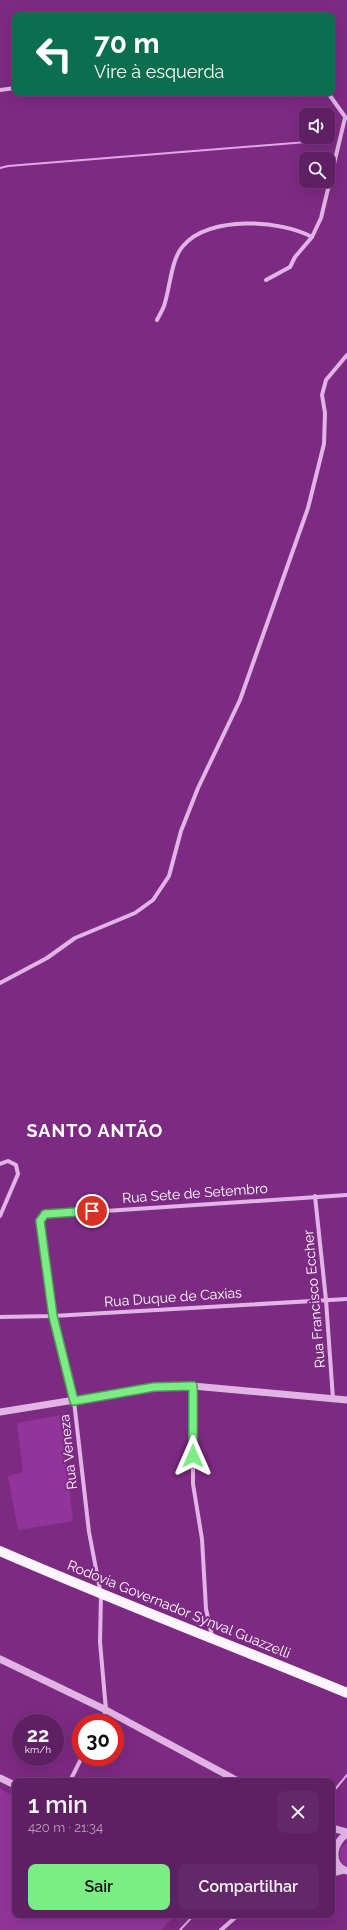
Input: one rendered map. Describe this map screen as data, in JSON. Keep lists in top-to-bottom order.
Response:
{
  "streets": {
    "main road": ["Rodovia Governador Synval Guazzelli"],
    "street": [
      "Rua Sete de Setembro",
      "Rua Duque de Caxias",
      "Rua Francisco Eccher",
      "Rua Veneza"
    ]
  },
  "crossings": [
    ["Rua Sete de Setembro", "Rua Francisco Eccher"],
    ["Rua Sete de Setembro", "Rua Veneza"],
    ["Rua Duque de Caxias", "Rua Francisco Eccher"],
    ["Rua Duque de Caxias", "Rua Veneza"],
    ["Rua Veneza", "Rodovia Governador Synval Guazzelli"]
  ],
  "districts": ["SANTO ANTÃO"],
  "page": {
    "turn": ["70 m", "Vire à esquerda"],
    "speed": "22 km/h",
    "limit": "30",
    "heading": ["1 min", "420 m · 21:34"],
    "buttons": ["Sair", "Compartilhar"]
  }
}
